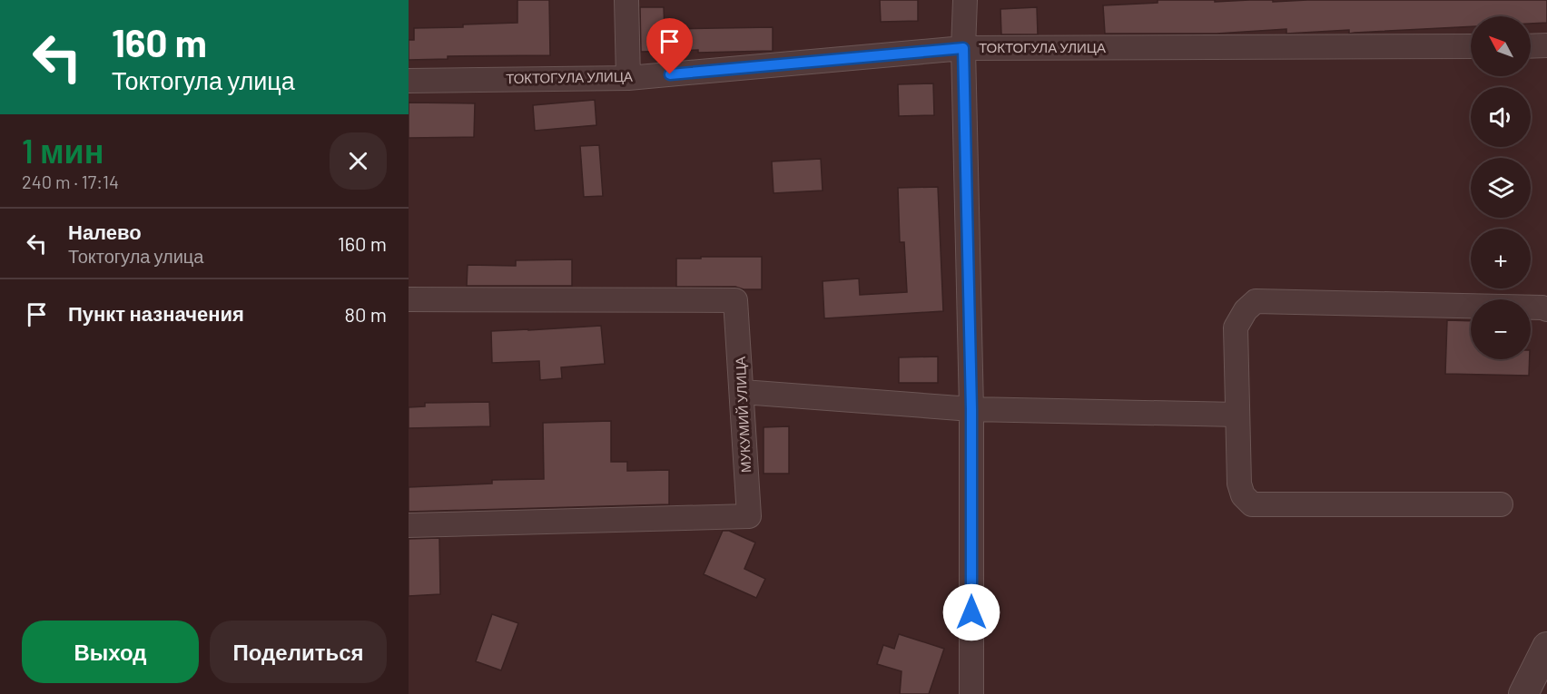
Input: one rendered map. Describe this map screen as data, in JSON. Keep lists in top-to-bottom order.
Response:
{
  "streets": {
    "street": ["ТОКТОГУЛА УЛИЦА", "МУКУМИЙ УЛИЦА"]
  },
  "north": "top left",
  "page": {
    "turn": ["160 m", "Токтогула улица"],
    "map_buttons": ["+", "−"],
    "heading": ["1 мин", "240 m · 17:14"],
    "list": [
      {
        "name": "Налево",
        "note": "Токтогула улица",
        "value": "160 m"
      },
      {
        "name": "Пункт назначения",
        "value": "80 m"
      }
    ],
    "buttons": ["Выход", "Поделиться"]
  }
}
